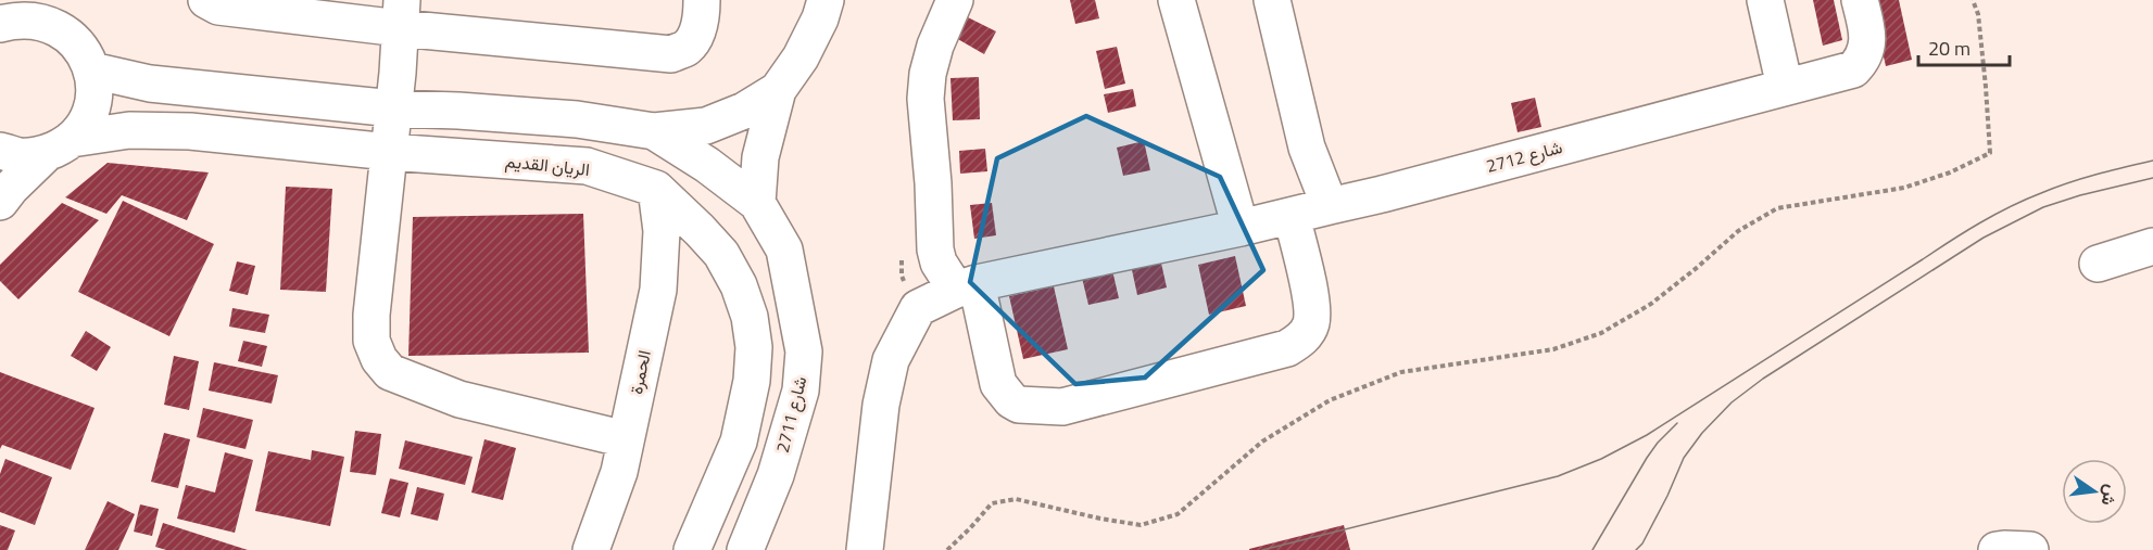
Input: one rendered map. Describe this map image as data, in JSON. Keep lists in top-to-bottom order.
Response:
{
  "streets": {
    "street": [
      "شارع 2712",
      "الريان القديم",
      "الحمرة",
      "شارع 2711"
    ]
  },
  "crossings": [
    ["الريان القديم", "الحمرة"]
  ],
  "scale_bar": "20 m",
  "north": "right"
}
